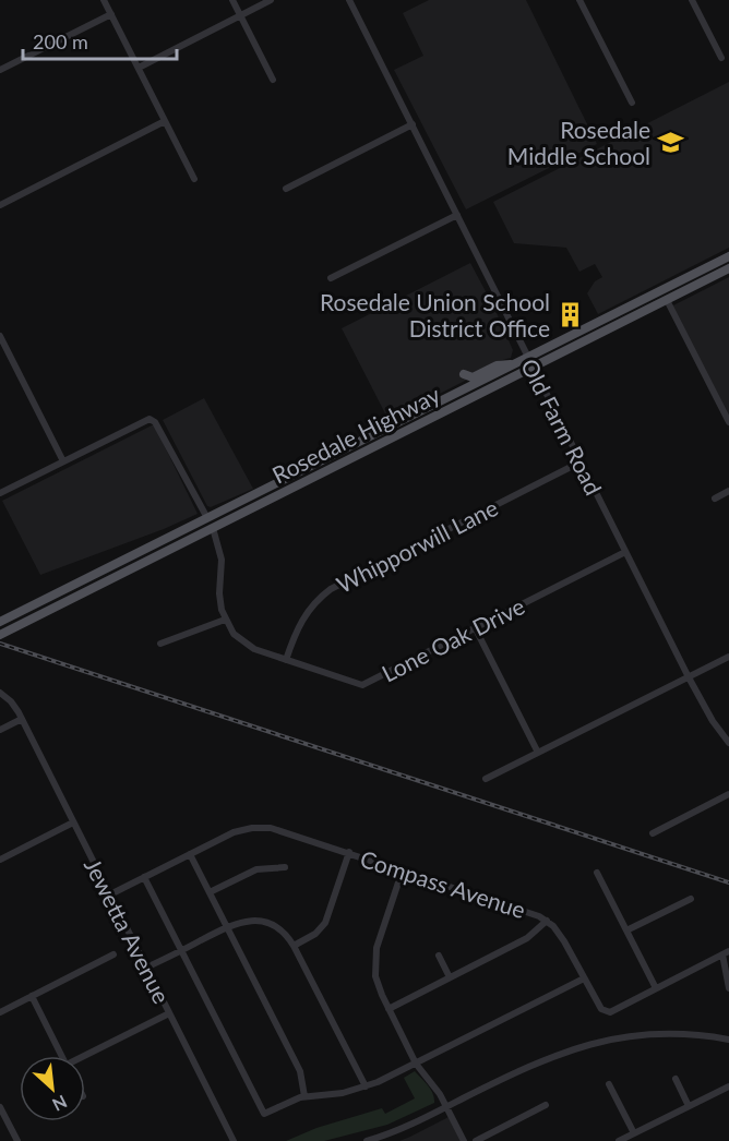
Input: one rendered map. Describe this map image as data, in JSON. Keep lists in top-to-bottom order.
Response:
{
  "streets": {
    "main road": ["Rosedale Highway"],
    "street": [
      "Old Farm Road",
      "Whipporwill Lane",
      "Lone Oak Drive",
      "Compass Avenue",
      "Jewetta Avenue"
    ]
  },
  "crossings": [
    ["Old Farm Road", "Rosedale Highway"],
    ["Old Farm Road", "Whipporwill Lane"],
    ["Old Farm Road", "Lone Oak Drive"],
    ["Whipporwill Lane", "Lone Oak Drive"],
    ["Compass Avenue", "Jewetta Avenue"]
  ],
  "places": {
    "school or university": ["Rosedale Middle School"],
    "building": ["Rosedale Union School District Office"]
  },
  "scale_bar": "200 m",
  "north": "bottom right"
}
